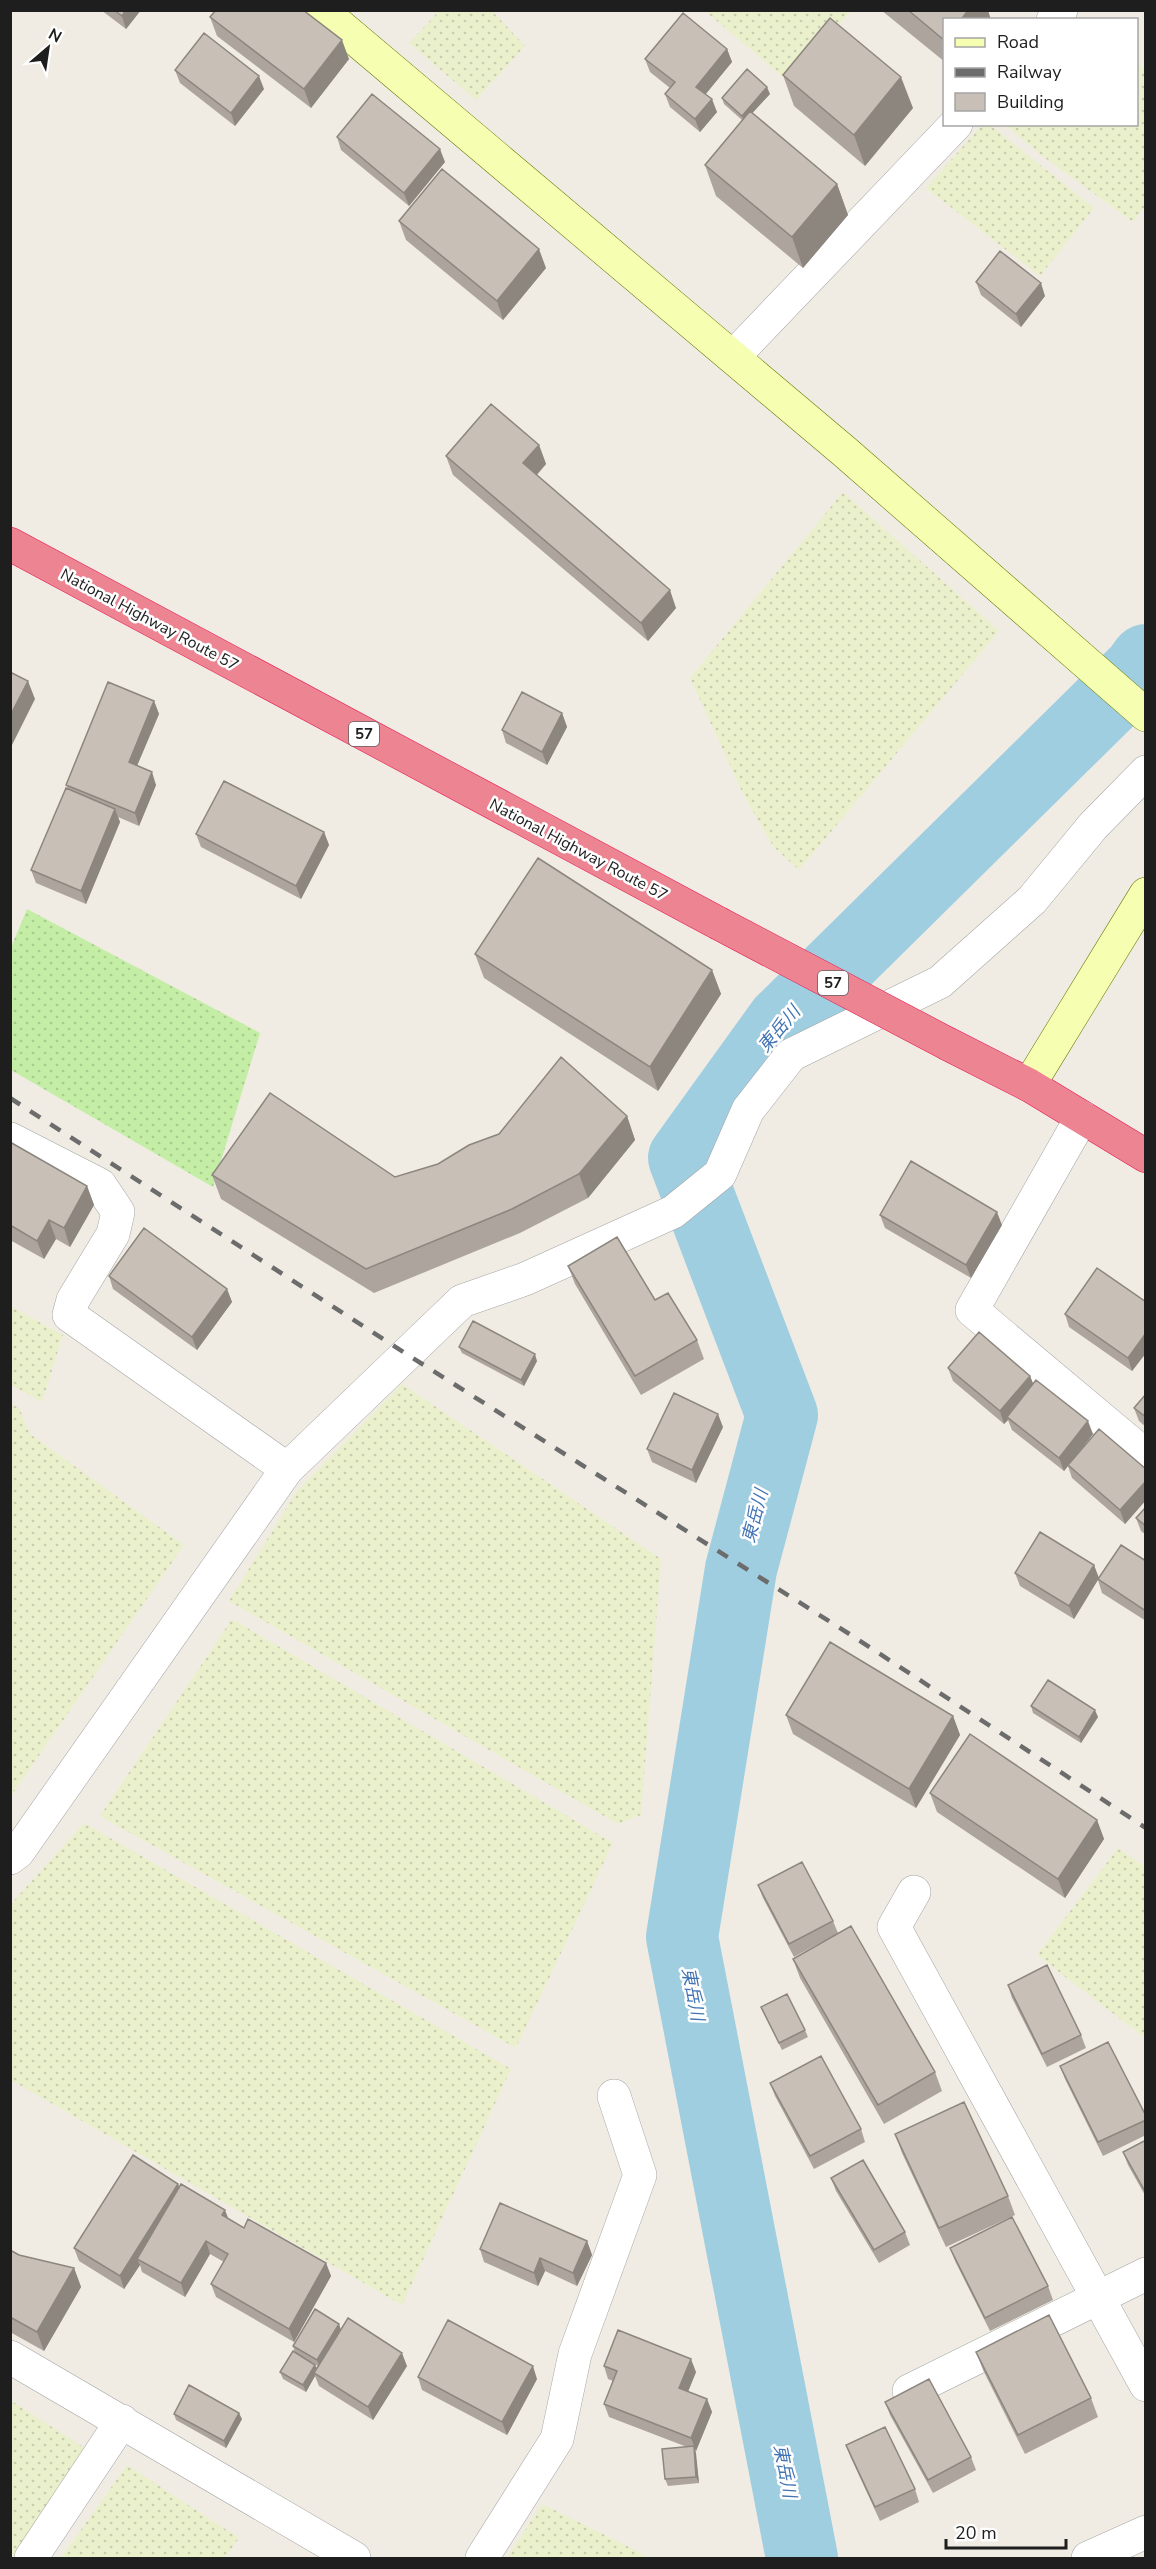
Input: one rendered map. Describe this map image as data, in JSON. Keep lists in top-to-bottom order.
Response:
{
  "streets": {
    "highway": ["National Highway Route 57", "57"]
  },
  "water": ["東岳川"],
  "legend": ["Road", "Railway", "Building"],
  "scale_bar": "20 m",
  "north": "top right"
}
